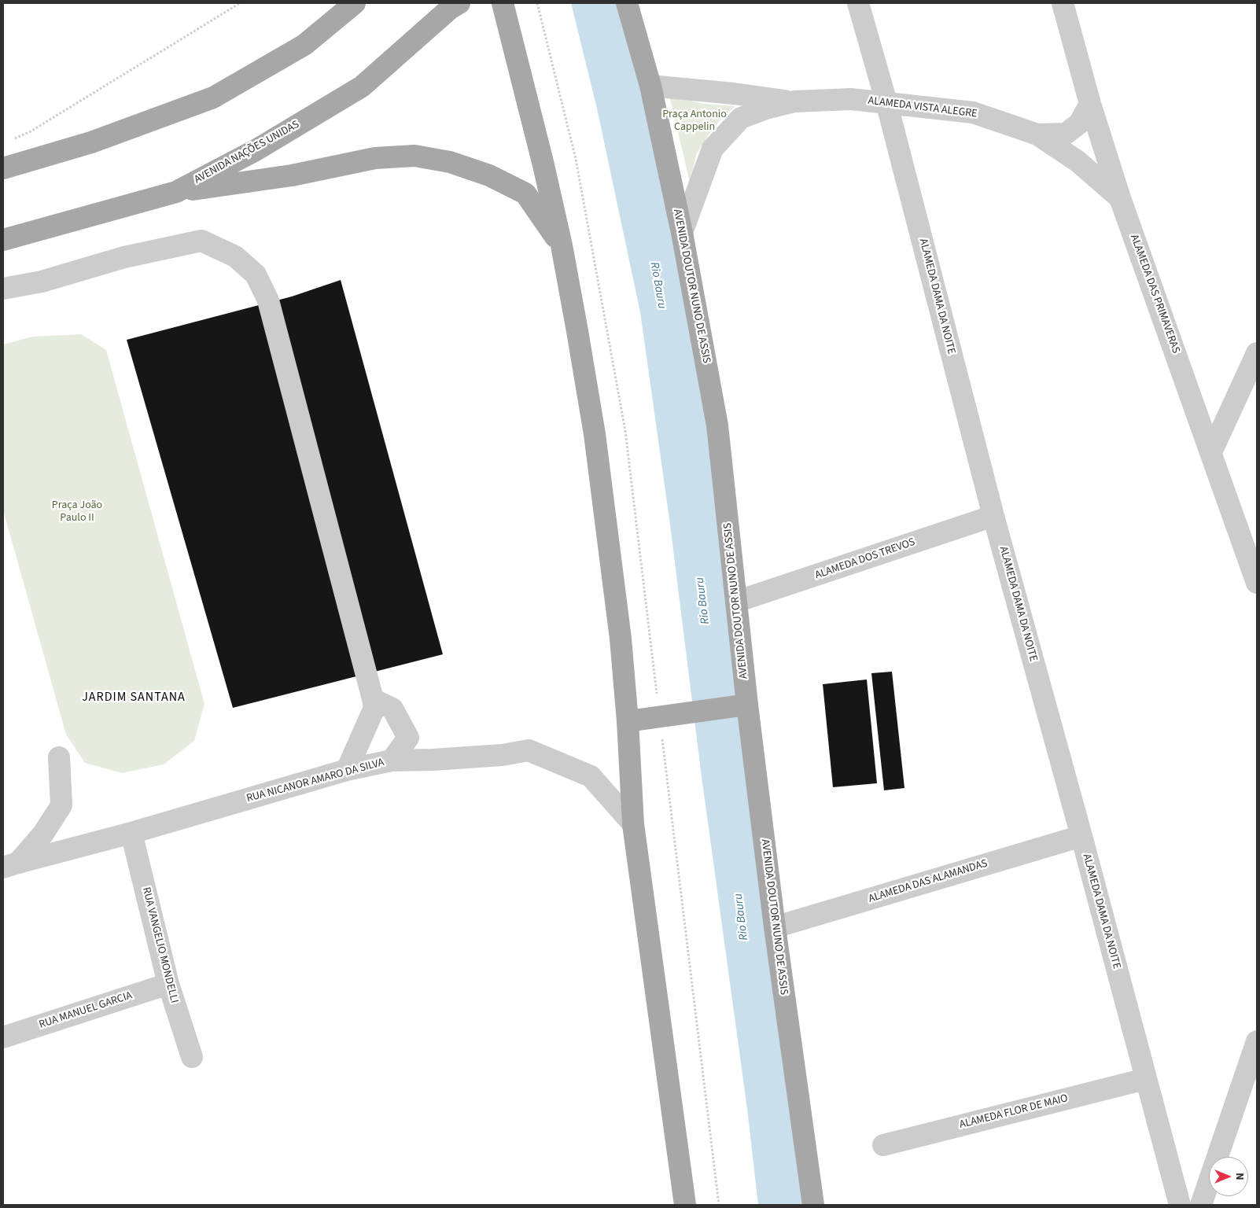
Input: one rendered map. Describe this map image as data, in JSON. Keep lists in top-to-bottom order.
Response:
{
  "streets": {
    "main road": ["AVENIDA NAÇÕES UNIDAS", "AVENIDA DOUTOR NUNO DE ASSIS"],
    "street": [
      "ALAMEDA VISTA ALEGRE",
      "ALAMEDA DAS PRIMAVERAS",
      "ALAMEDA DAMA DA NOITE",
      "ALAMEDA DOS TREVOS",
      "RUA NICANOR AMARO DA SILVA",
      "ALAMEDA DAS ALAMANDAS",
      "RUA VANGELIO MONDELLI",
      "RUA MANUEL GARCIA",
      "ALAMEDA FLOR DE MAIO"
    ]
  },
  "crossings": [
    ["ALAMEDA VISTA ALEGRE", "ALAMEDA DAS PRIMAVERAS"],
    ["ALAMEDA VISTA ALEGRE", "ALAMEDA DAMA DA NOITE"],
    ["AVENIDA DOUTOR NUNO DE ASSIS", "ALAMEDA DOS TREVOS"],
    ["AVENIDA DOUTOR NUNO DE ASSIS", "ALAMEDA DAS ALAMANDAS"],
    ["ALAMEDA DAMA DA NOITE", "ALAMEDA DOS TREVOS"],
    ["ALAMEDA DAMA DA NOITE", "ALAMEDA DAS ALAMANDAS"],
    ["ALAMEDA DAMA DA NOITE", "ALAMEDA FLOR DE MAIO"],
    ["RUA NICANOR AMARO DA SILVA", "RUA VANGELIO MONDELLI"],
    ["RUA VANGELIO MONDELLI", "RUA MANUEL GARCIA"]
  ],
  "districts": ["JARDIM SANTANA"],
  "water": ["Rio Bauru"],
  "parks": ["Praça Antonio Cappelin", "Praça João Paulo II"],
  "north": "right"
}
